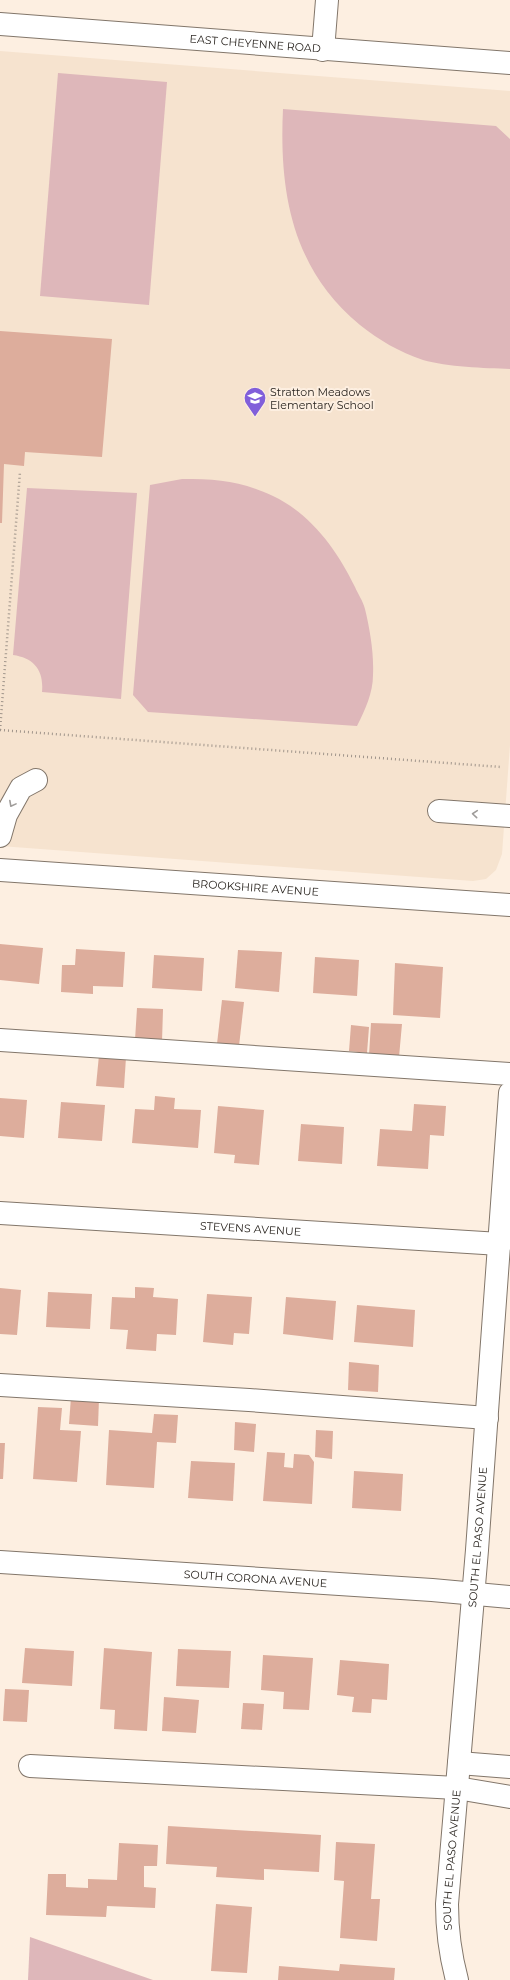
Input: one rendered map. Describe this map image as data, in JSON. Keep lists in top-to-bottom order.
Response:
{
  "streets": {
    "street": [
      "EAST CHEYENNE ROAD",
      "BROOKSHIRE AVENUE",
      "STEVENS AVENUE",
      "SOUTH EL PASO AVENUE",
      "SOUTH CORONA AVENUE"
    ]
  },
  "crossings": [
    ["STEVENS AVENUE", "SOUTH EL PASO AVENUE"],
    ["SOUTH EL PASO AVENUE", "SOUTH CORONA AVENUE"]
  ],
  "places": {
    "school or university": ["Stratton Meadows Elementary School"]
  }
}
